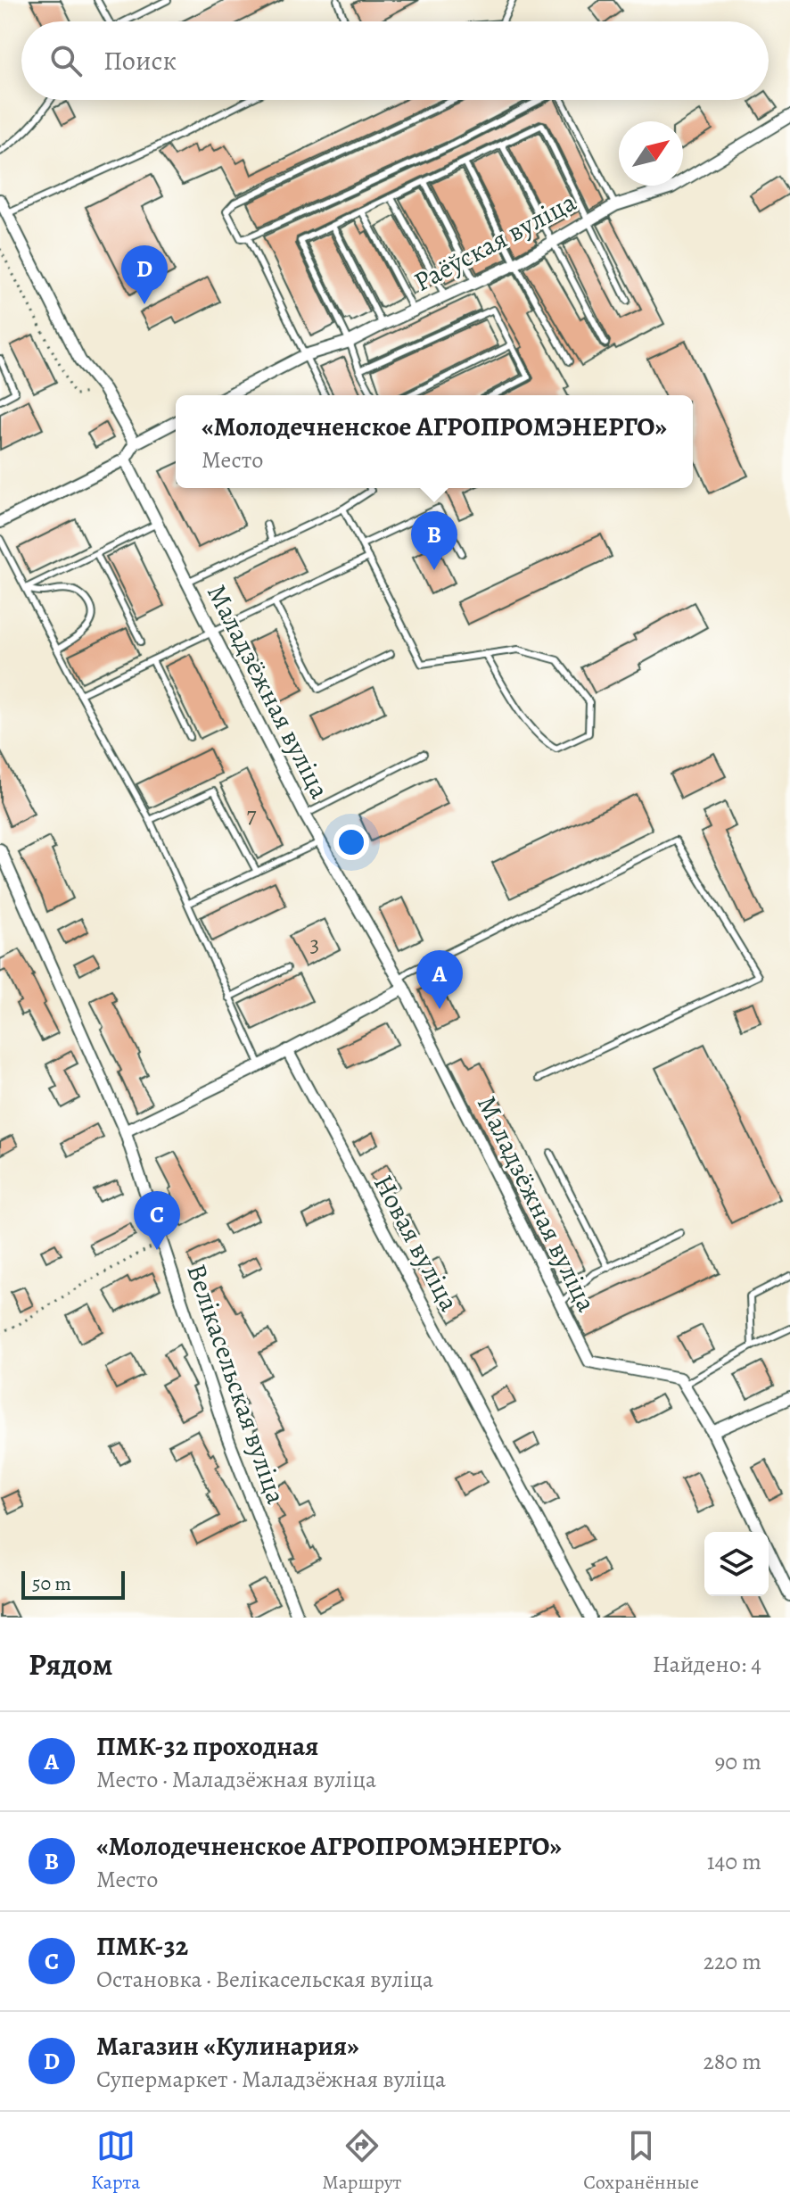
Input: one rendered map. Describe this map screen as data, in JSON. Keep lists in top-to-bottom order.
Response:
{
  "streets": {
    "street": [
      "Раёўская вуліца",
      "Маладзёжная вуліца",
      "Новая вуліца",
      "Велікасельская вуліца"
    ]
  },
  "house_numbers": ["7", "3"],
  "scale_bar": "50 m",
  "north": "top right",
  "page": {
    "search": "Поиск",
    "pins": [
      "D",
      "B",
      "A",
      "C"
    ],
    "popup": ["«Молодечненское АГРОПРОМЭНЕРГО»", "Место"],
    "scale": "50 m",
    "heading": ["Рядом", "Найдено: 4"],
    "list": [
      {
        "mark": "A",
        "name": "ПМК-32 проходная",
        "note": "Место · Маладзёжная вуліца",
        "value": "90 m"
      },
      {
        "mark": "B",
        "name": "«Молодечненское АГРОПРОМЭНЕРГО»",
        "note": "Место",
        "value": "140 m"
      },
      {
        "mark": "C",
        "name": "ПМК-32",
        "note": "Остановка · Велікасельская вуліца",
        "value": "220 m"
      },
      {
        "mark": "D",
        "name": "Магазин «Кулинария»",
        "note": "Супермаркет · Маладзёжная вуліца",
        "value": "280 m"
      }
    ],
    "nav": ["Карта", "Маршрут", "Сохранённые"]
  }
}
